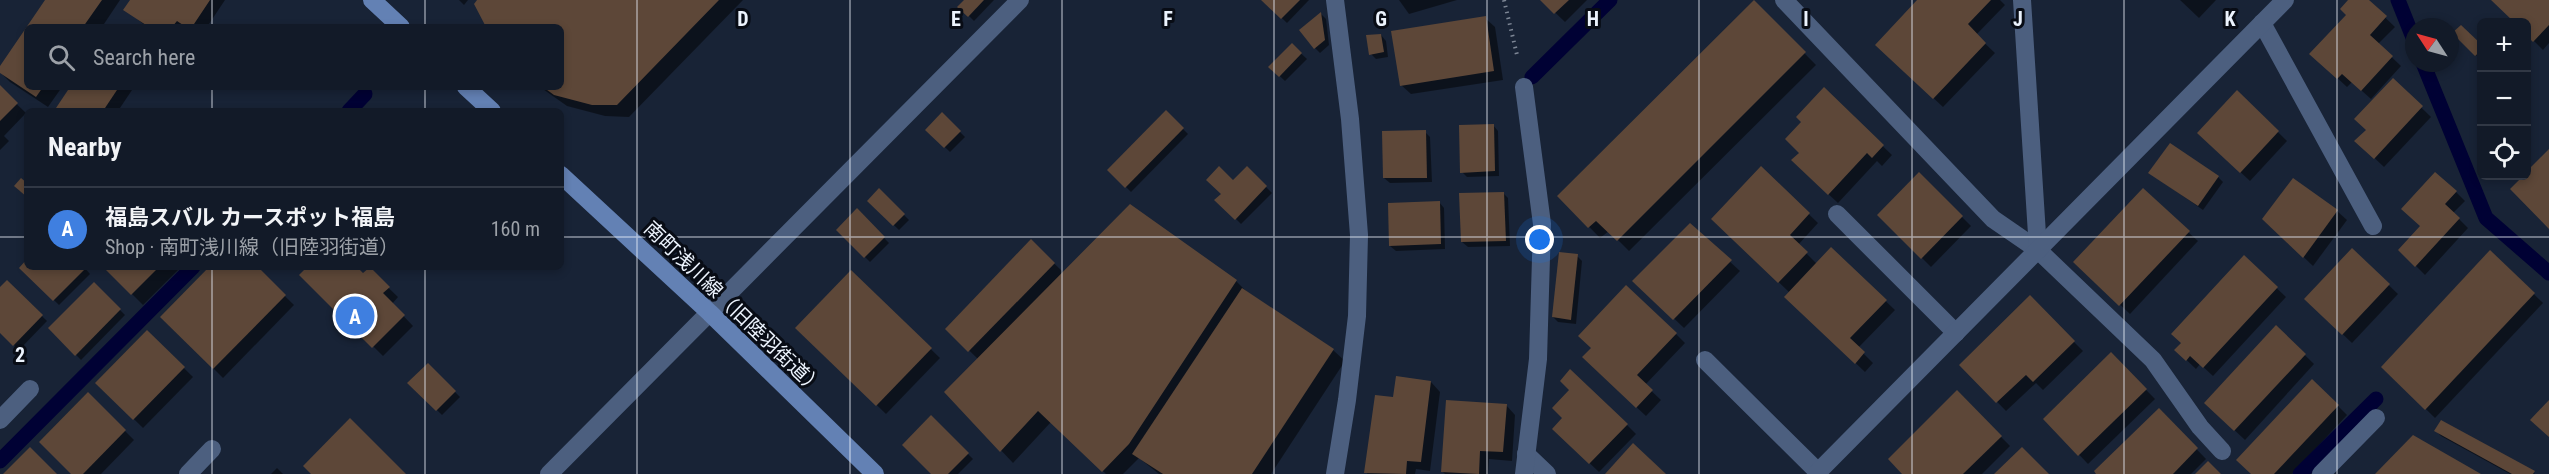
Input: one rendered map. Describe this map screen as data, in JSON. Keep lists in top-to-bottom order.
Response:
{
  "streets": {
    "street": ["南町浅川線（旧陸羽街道）"]
  },
  "north": "top left",
  "page": {
    "map_buttons": ["+", "−"],
    "search": "Search here",
    "heading": "Nearby",
    "list": [
      {
        "mark": "A",
        "name": "福島スバル カースポット福島",
        "note": "Shop · 南町浅川線（旧陸羽街道）",
        "value": "160 m"
      }
    ],
    "pins": "A"
  },
  "grid": {
    "columns": [
      "D",
      "E",
      "F",
      "G",
      "H",
      "I",
      "J",
      "K"
    ],
    "rows": ["2"]
  }
}
